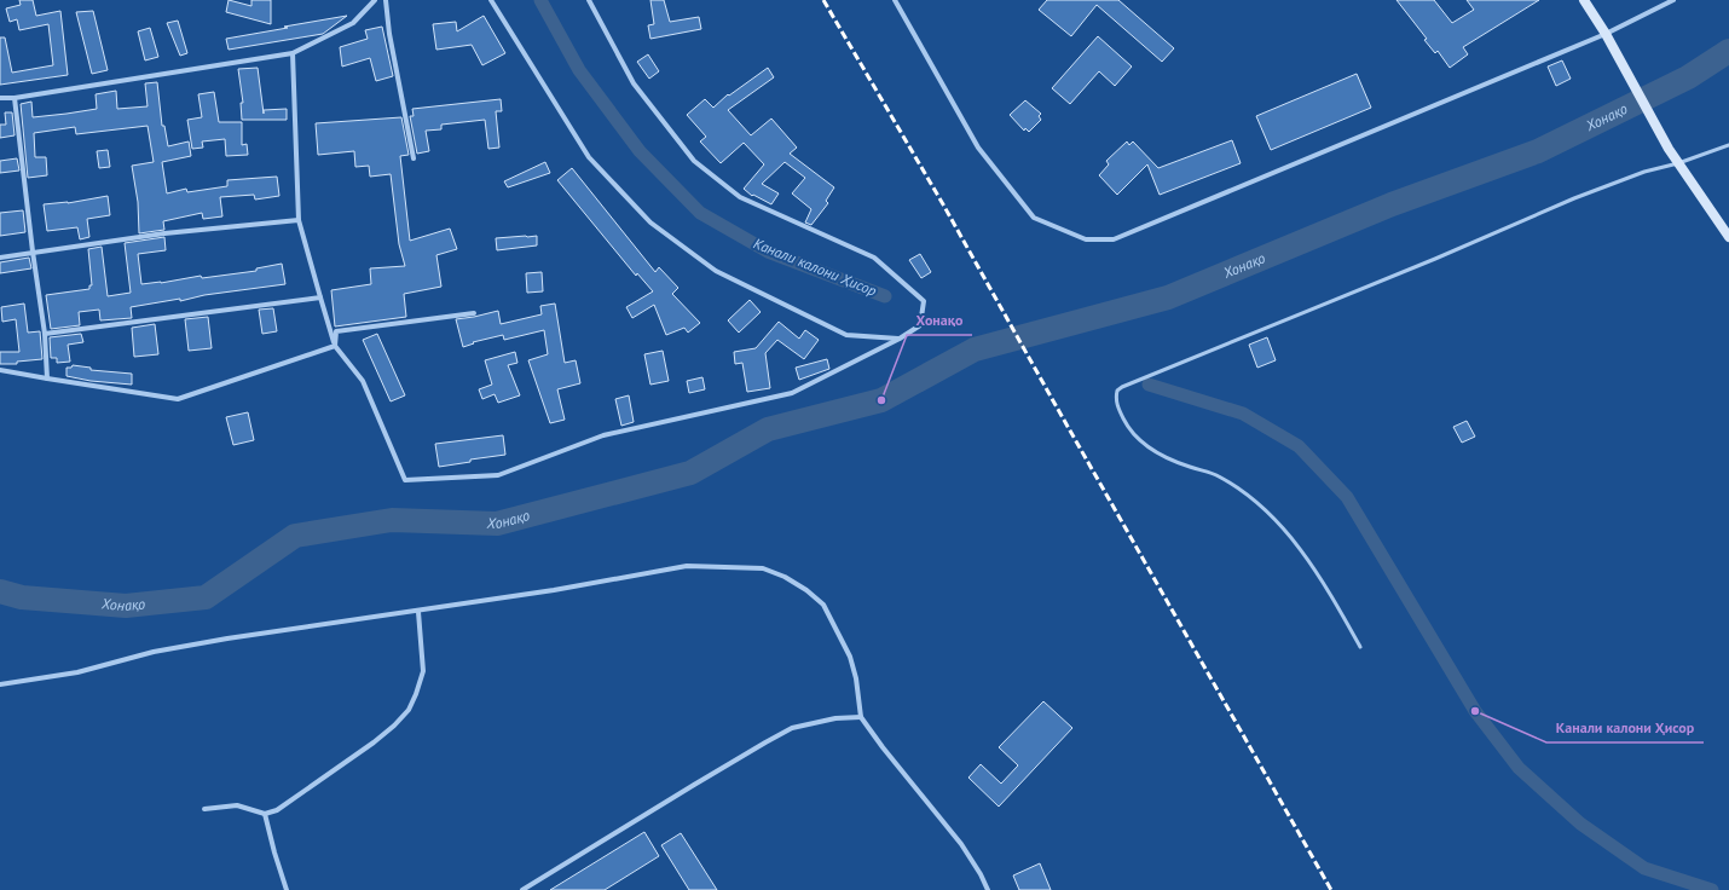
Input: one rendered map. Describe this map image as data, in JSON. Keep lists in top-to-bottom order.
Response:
{
  "water": ["Хонақо", "Канали калони Ҳисор"],
  "places": ["Хонақо", "Канали калони Ҳисор"]
}
